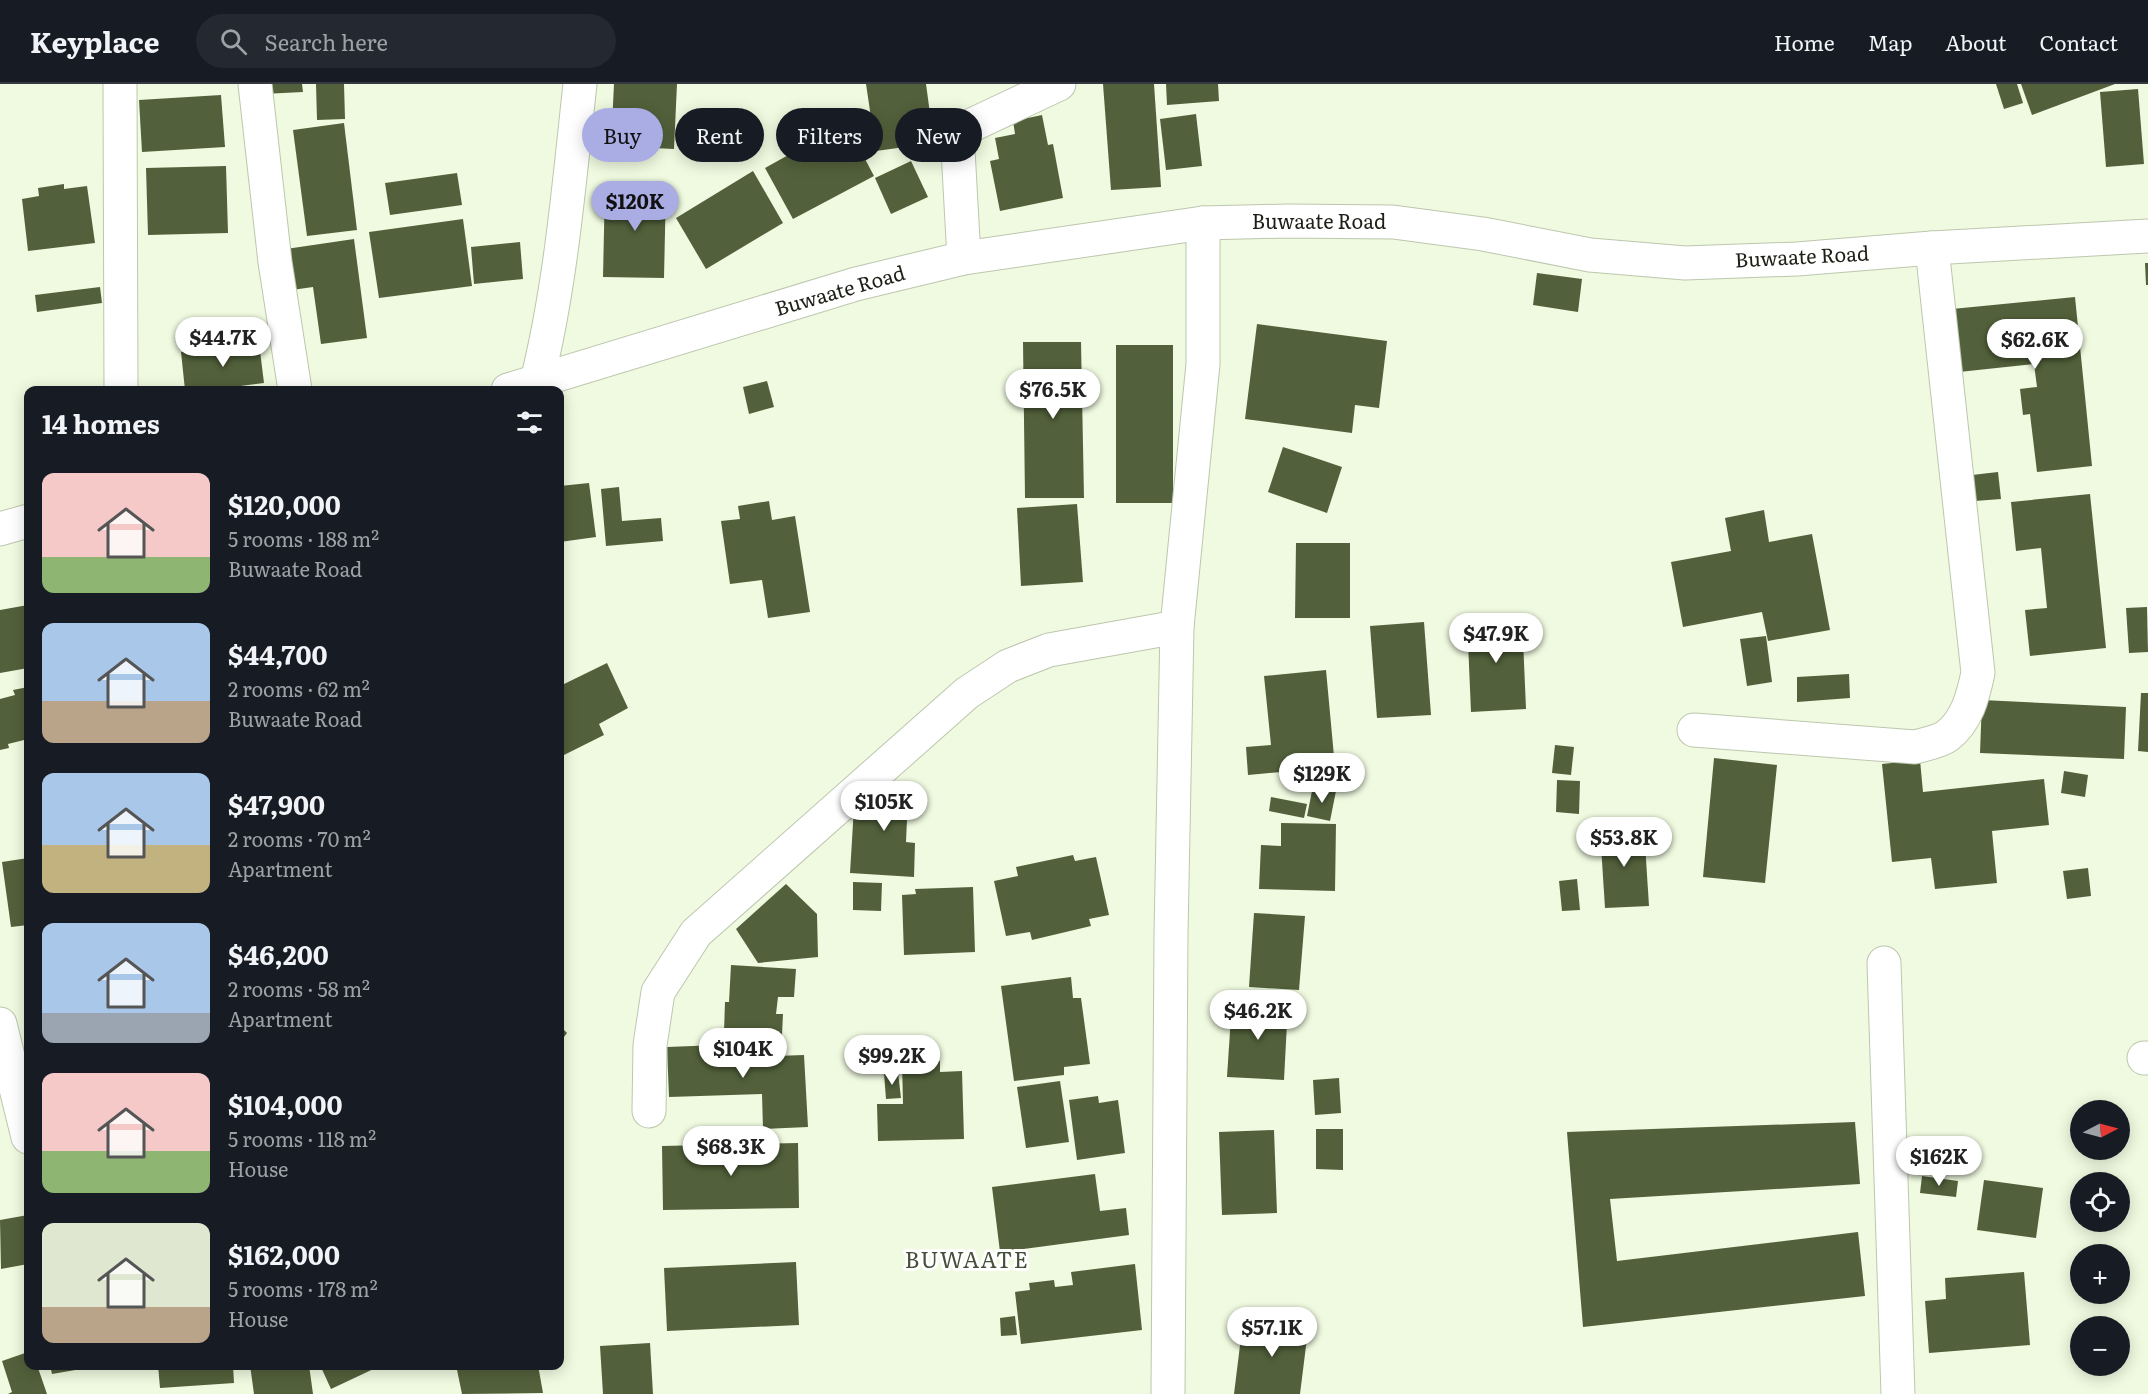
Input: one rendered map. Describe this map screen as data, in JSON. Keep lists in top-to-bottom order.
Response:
{
  "streets": {
    "street": ["Buwaate Road"]
  },
  "districts": ["BUWAATE"],
  "north": "right",
  "page": {
    "header": "Keyplace",
    "search": "Search here",
    "nav": [
      "Home",
      "Map",
      "About",
      "Contact"
    ],
    "chip": [
      "Buy",
      "Rent",
      "Filters",
      "New"
    ],
    "price": [
      "$120K",
      "$44.7K",
      "$62.6K",
      "$76.5K",
      "$47.9K",
      "$129K",
      "$105K",
      "$53.8K",
      "$46.2K",
      "$104K",
      "$99.2K",
      "$68.3K",
      "$162K",
      "$57.1K"
    ],
    "heading": "14 homes",
    "list": [
      {
        "name": "$120,000",
        "note": "5 rooms · 188 m² · Buwaate Road"
      },
      {
        "name": "$44,700",
        "note": "2 rooms · 62 m² · Buwaate Road"
      },
      {
        "name": "$47,900",
        "note": "2 rooms · 70 m² · Apartment"
      },
      {
        "name": "$46,200",
        "note": "2 rooms · 58 m² · Apartment"
      },
      {
        "name": "$104,000",
        "note": "5 rooms · 118 m² · House"
      },
      {
        "name": "$162,000",
        "note": "5 rooms · 178 m² · House"
      }
    ],
    "map_buttons": ["+", "−"]
  }
}
